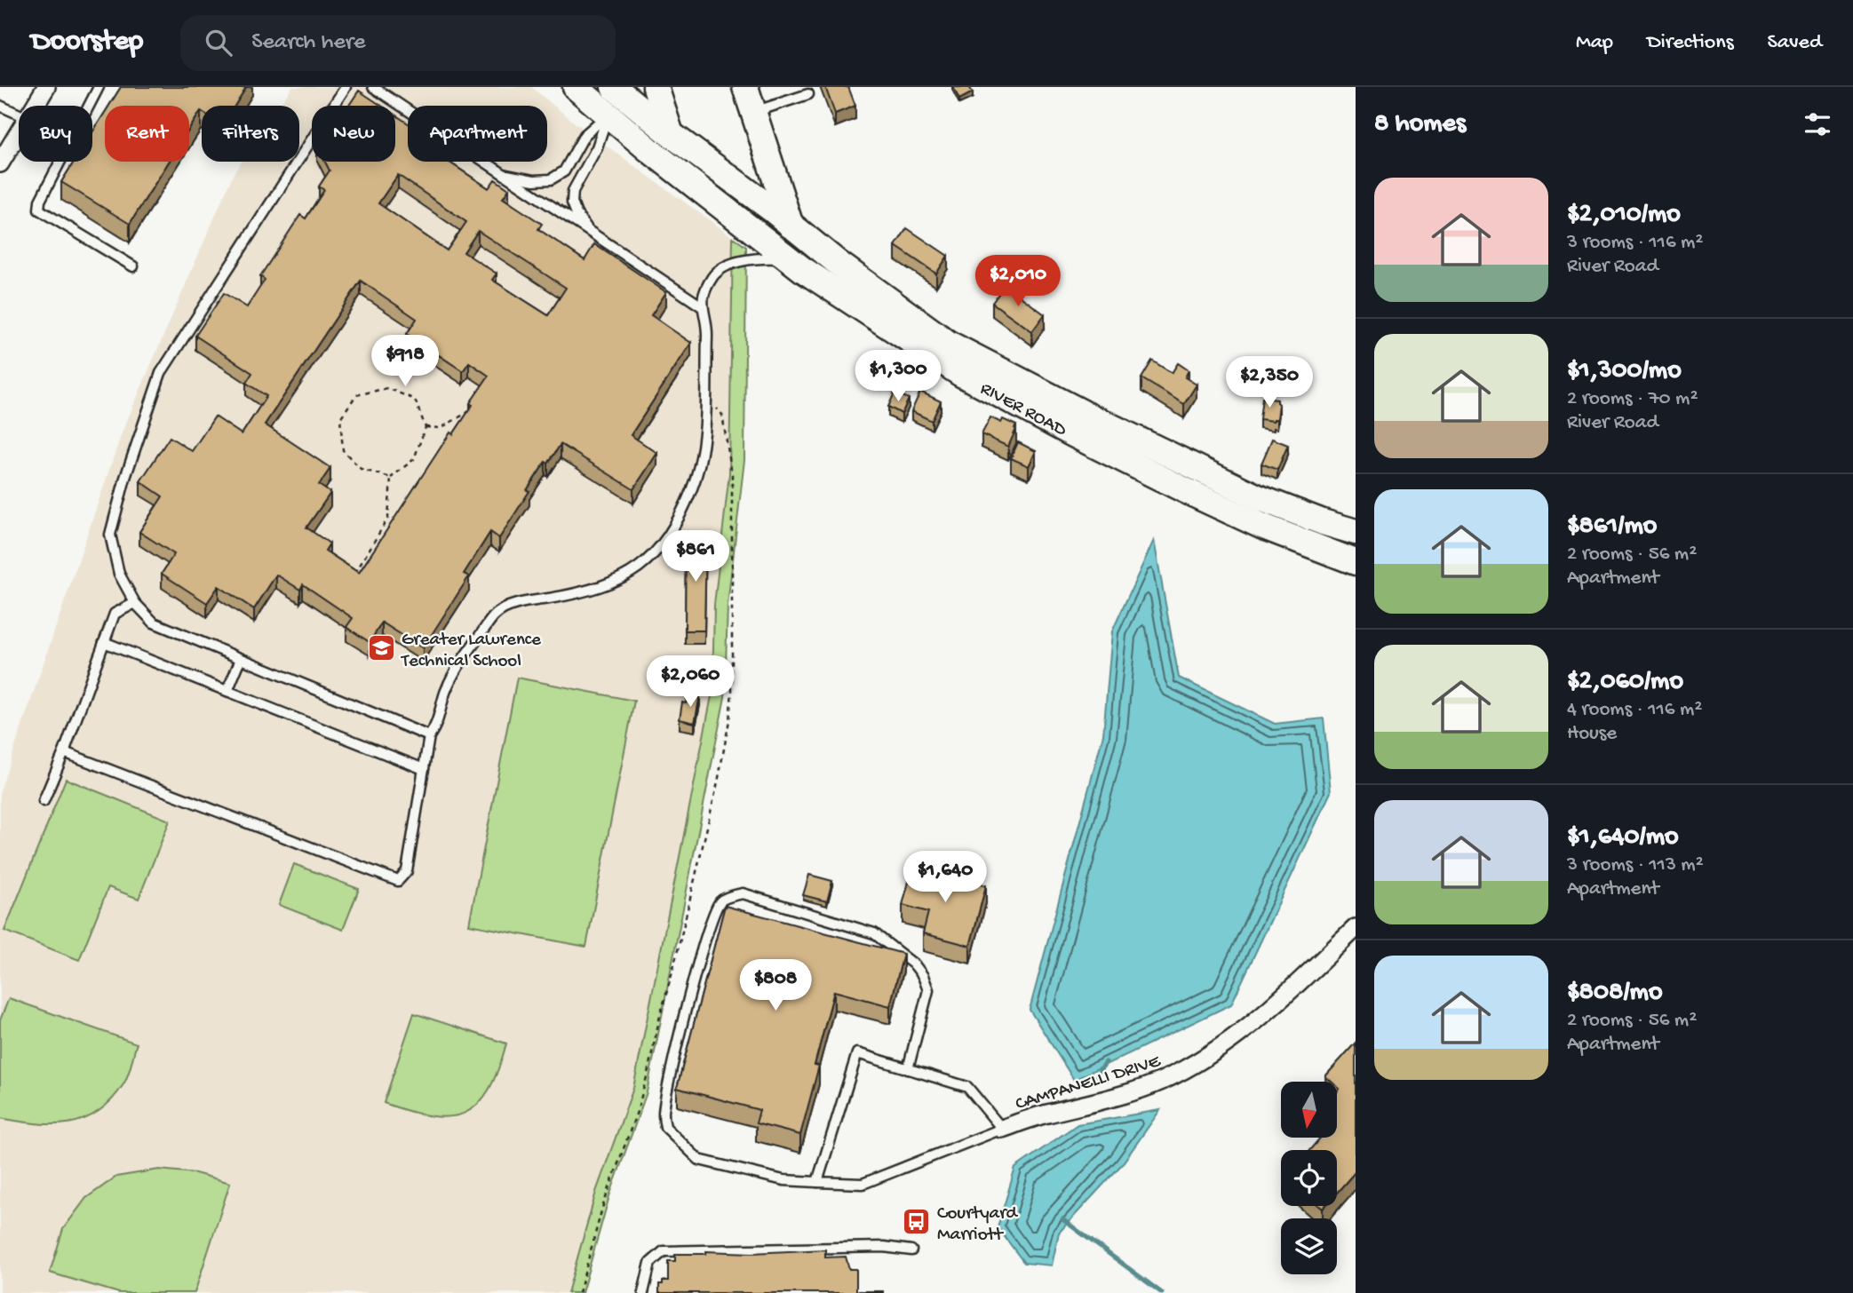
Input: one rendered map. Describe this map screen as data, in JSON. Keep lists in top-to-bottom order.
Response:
{
  "streets": {
    "main road": ["RIVER ROAD"],
    "street": ["CAMPANELLI DRIVE"]
  },
  "places": {
    "school or university": ["Greater Lawrence Technical School"],
    "bus stop": ["Courtyard Marriott"]
  },
  "north": "bottom",
  "page": {
    "header": "Doorstep",
    "search": "Search here",
    "nav": ["Map", "Directions", "Saved"],
    "heading": "8 homes",
    "chip": [
      "Buy",
      "Rent",
      "Filters",
      "New",
      "Apartment"
    ],
    "list": [
      {
        "name": "$2,010/mo",
        "note": "3 rooms · 116 m² · River Road"
      },
      {
        "name": "$1,300/mo",
        "note": "2 rooms · 70 m² · River Road"
      },
      {
        "name": "$861/mo",
        "note": "2 rooms · 56 m² · Apartment"
      },
      {
        "name": "$2,060/mo",
        "note": "4 rooms · 116 m² · House"
      },
      {
        "name": "$1,640/mo",
        "note": "3 rooms · 113 m² · Apartment"
      },
      {
        "name": "$808/mo",
        "note": "2 rooms · 56 m² · Apartment"
      }
    ],
    "price": [
      "$2,010",
      "$918",
      "$1,300",
      "$2,350",
      "$861",
      "$2,060",
      "$1,640",
      "$808"
    ]
  }
}
